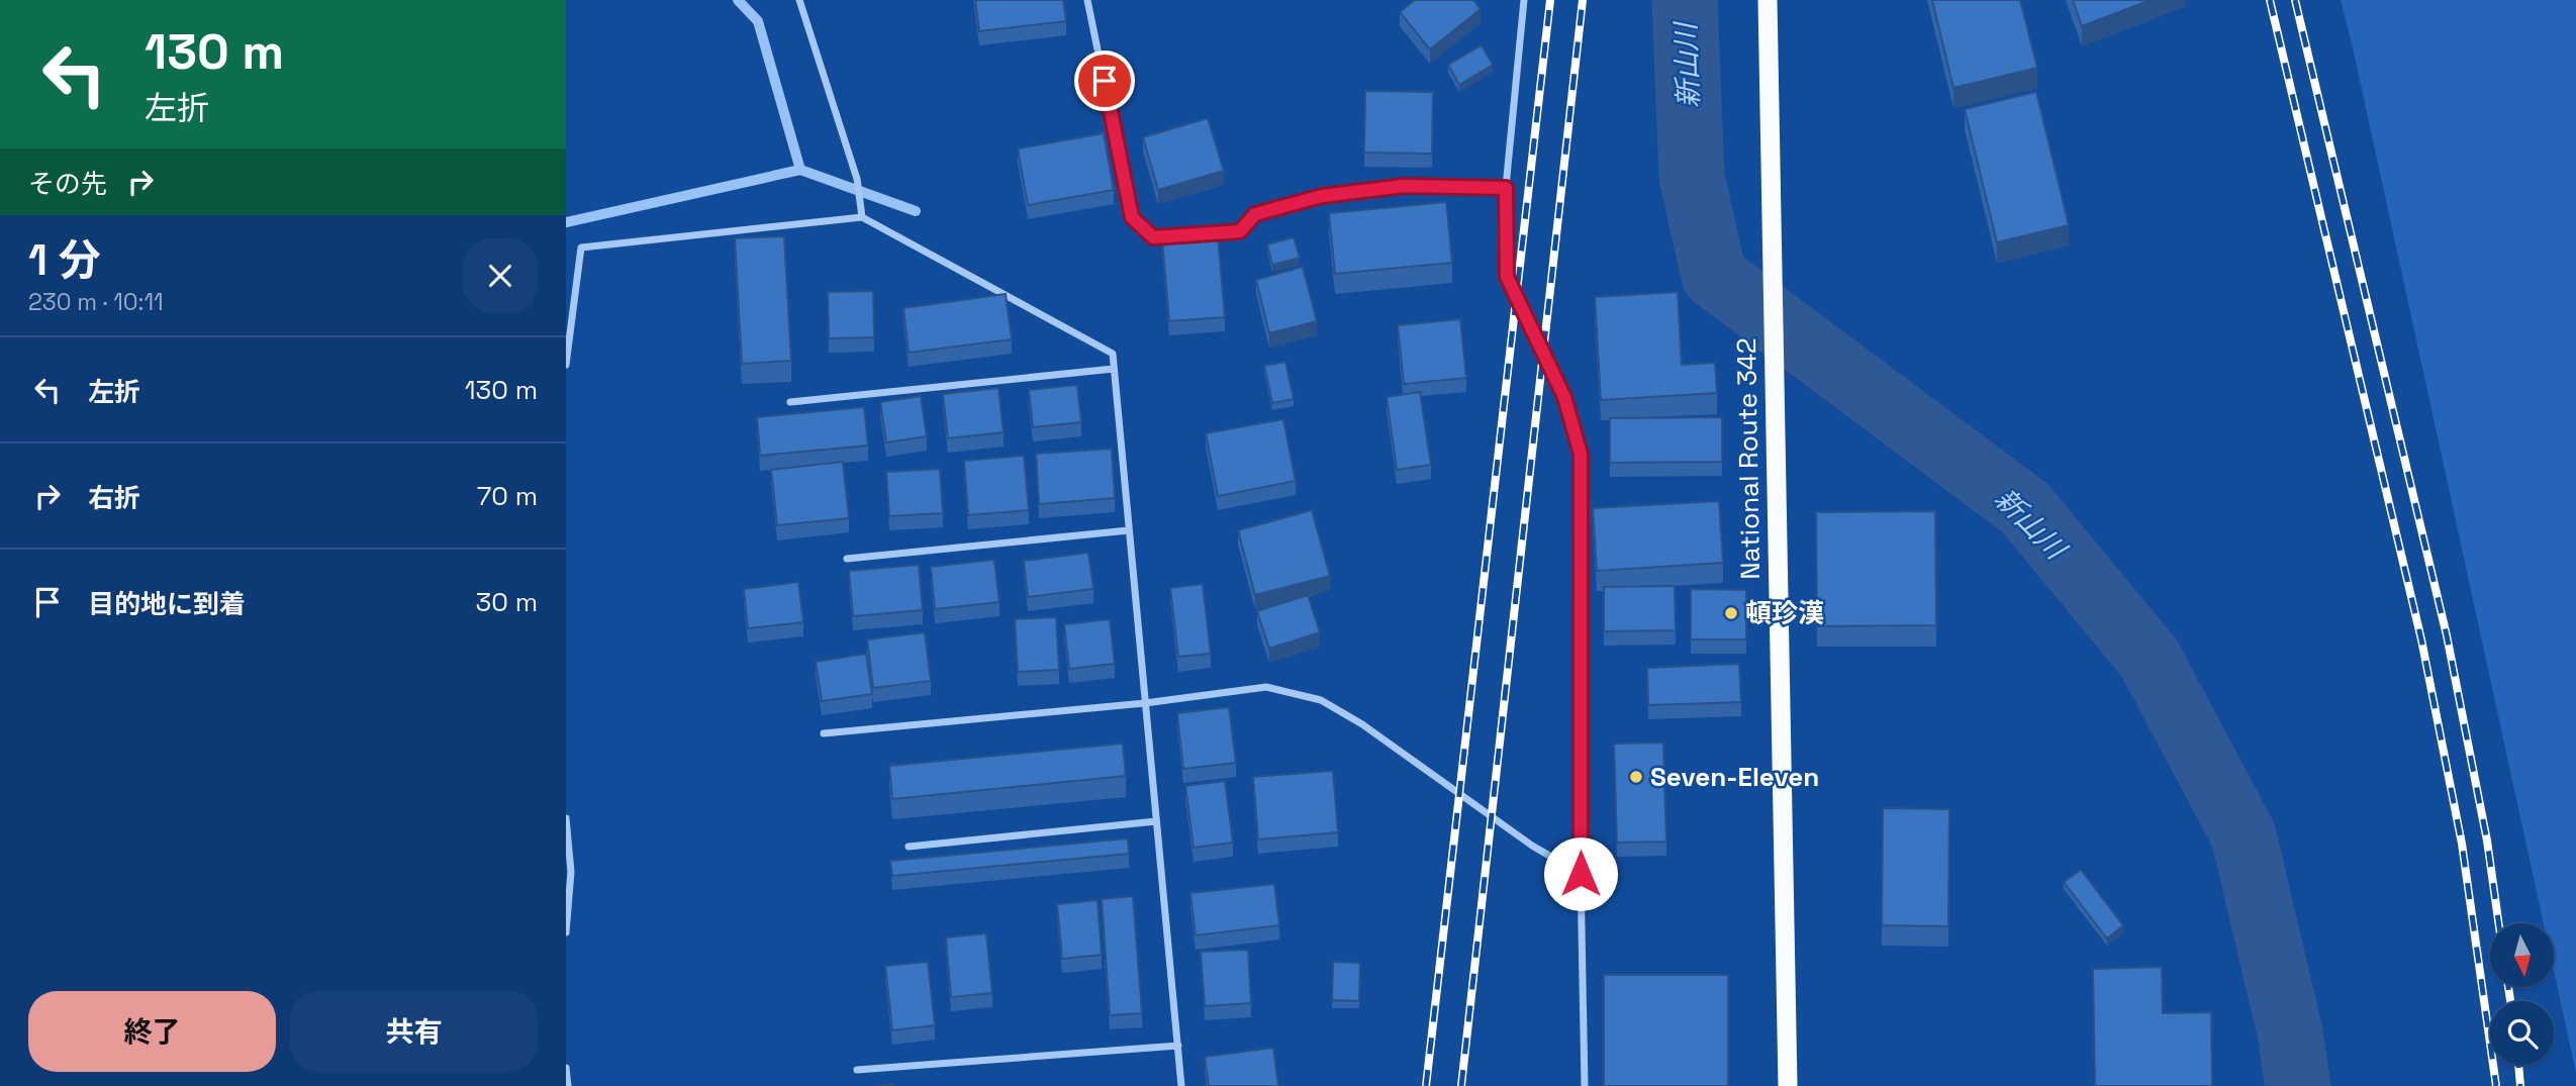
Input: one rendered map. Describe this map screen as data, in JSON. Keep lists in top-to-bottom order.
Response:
{
  "streets": {
    "highway": ["National Route 342"]
  },
  "water": ["新山川"],
  "places": ["頓珍漢", "Seven-Eleven"],
  "north": "bottom",
  "page": {
    "turn": ["130 m", "左折"],
    "then": "その先",
    "heading": ["1 分", "230 m · 10:11"],
    "list": [
      {
        "name": "左折",
        "value": "130 m"
      },
      {
        "name": "右折",
        "value": "70 m"
      },
      {
        "name": "目的地に到着",
        "value": "30 m"
      }
    ],
    "buttons": ["終了", "共有"]
  }
}
